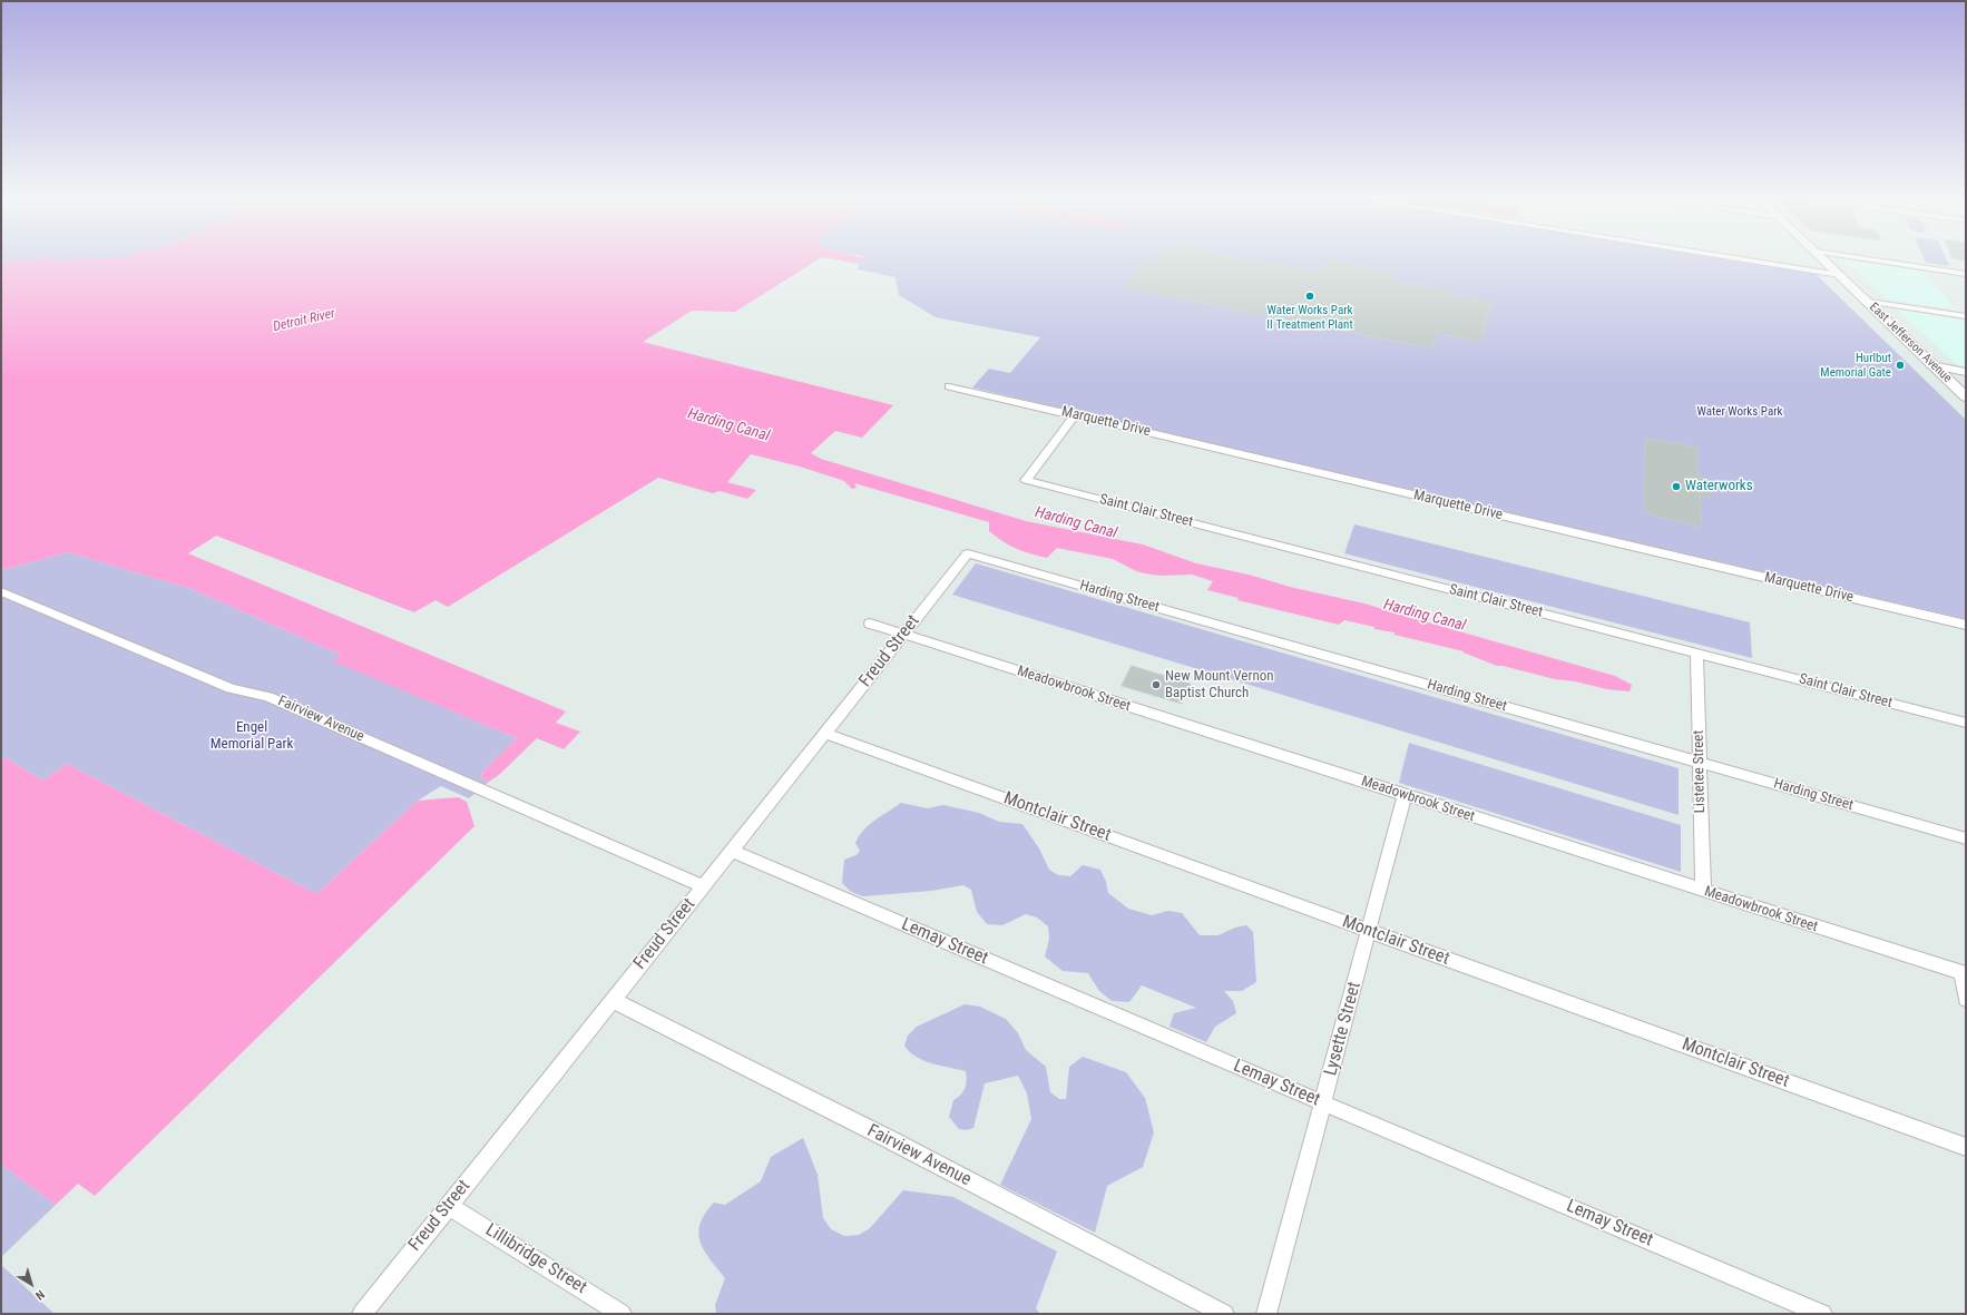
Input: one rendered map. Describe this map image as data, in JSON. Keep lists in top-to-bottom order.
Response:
{
  "streets": {
    "main road": ["East Jefferson Avenue"],
    "street": [
      "Marquette Drive",
      "Saint Clair Street",
      "Harding Street",
      "Freud Street",
      "Meadowbrook Street",
      "Fairview Avenue",
      "Listetee Street",
      "Montclair Street",
      "Lemay Street",
      "Lysette Street",
      "Lillibridge Street"
    ]
  },
  "crossings": [
    ["Marquette Drive", "Saint Clair Street"],
    ["Saint Clair Street", "Listetee Street"],
    ["Harding Street", "Freud Street"],
    ["Harding Street", "Listetee Street"],
    ["Freud Street", "Meadowbrook Street"],
    ["Freud Street", "Fairview Avenue"],
    ["Freud Street", "Montclair Street"],
    ["Freud Street", "Lemay Street"],
    ["Freud Street", "Lillibridge Street"],
    ["Meadowbrook Street", "Listetee Street"],
    ["Meadowbrook Street", "Lysette Street"],
    ["Montclair Street", "Lysette Street"],
    ["Lemay Street", "Lysette Street"]
  ],
  "water": ["Detroit River", "Harding Canal"],
  "parks": ["Water Works Park", "Engel Memorial Park"],
  "places": [
    "Water Works Park II Treatment Plant",
    "Hurlbut Memorial Gate",
    "Waterworks",
    "New Mount Vernon Baptist Church"
  ],
  "north": "bottom right"
}
